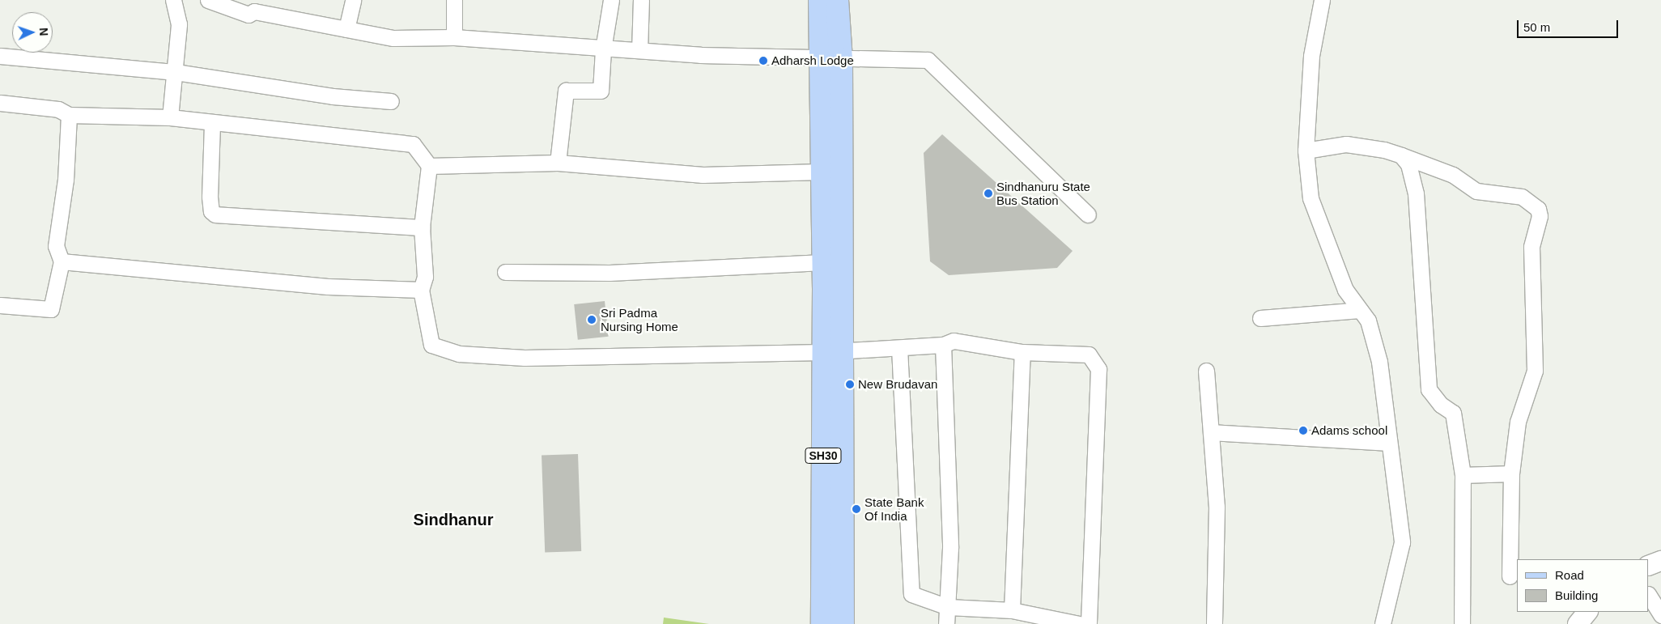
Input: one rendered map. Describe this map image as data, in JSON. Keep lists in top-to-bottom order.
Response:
{
  "streets": {
    "main road": ["SH30"]
  },
  "districts": ["Sindhanur"],
  "places": [
    "Adharsh Lodge",
    "Sindhanuru State Bus Station",
    "Sri Padma Nursing Home",
    "New Brudavan",
    "Adams school",
    "State Bank Of India"
  ],
  "legend": ["Road", "Building"],
  "scale_bar": "50 m",
  "north": "right"
}
